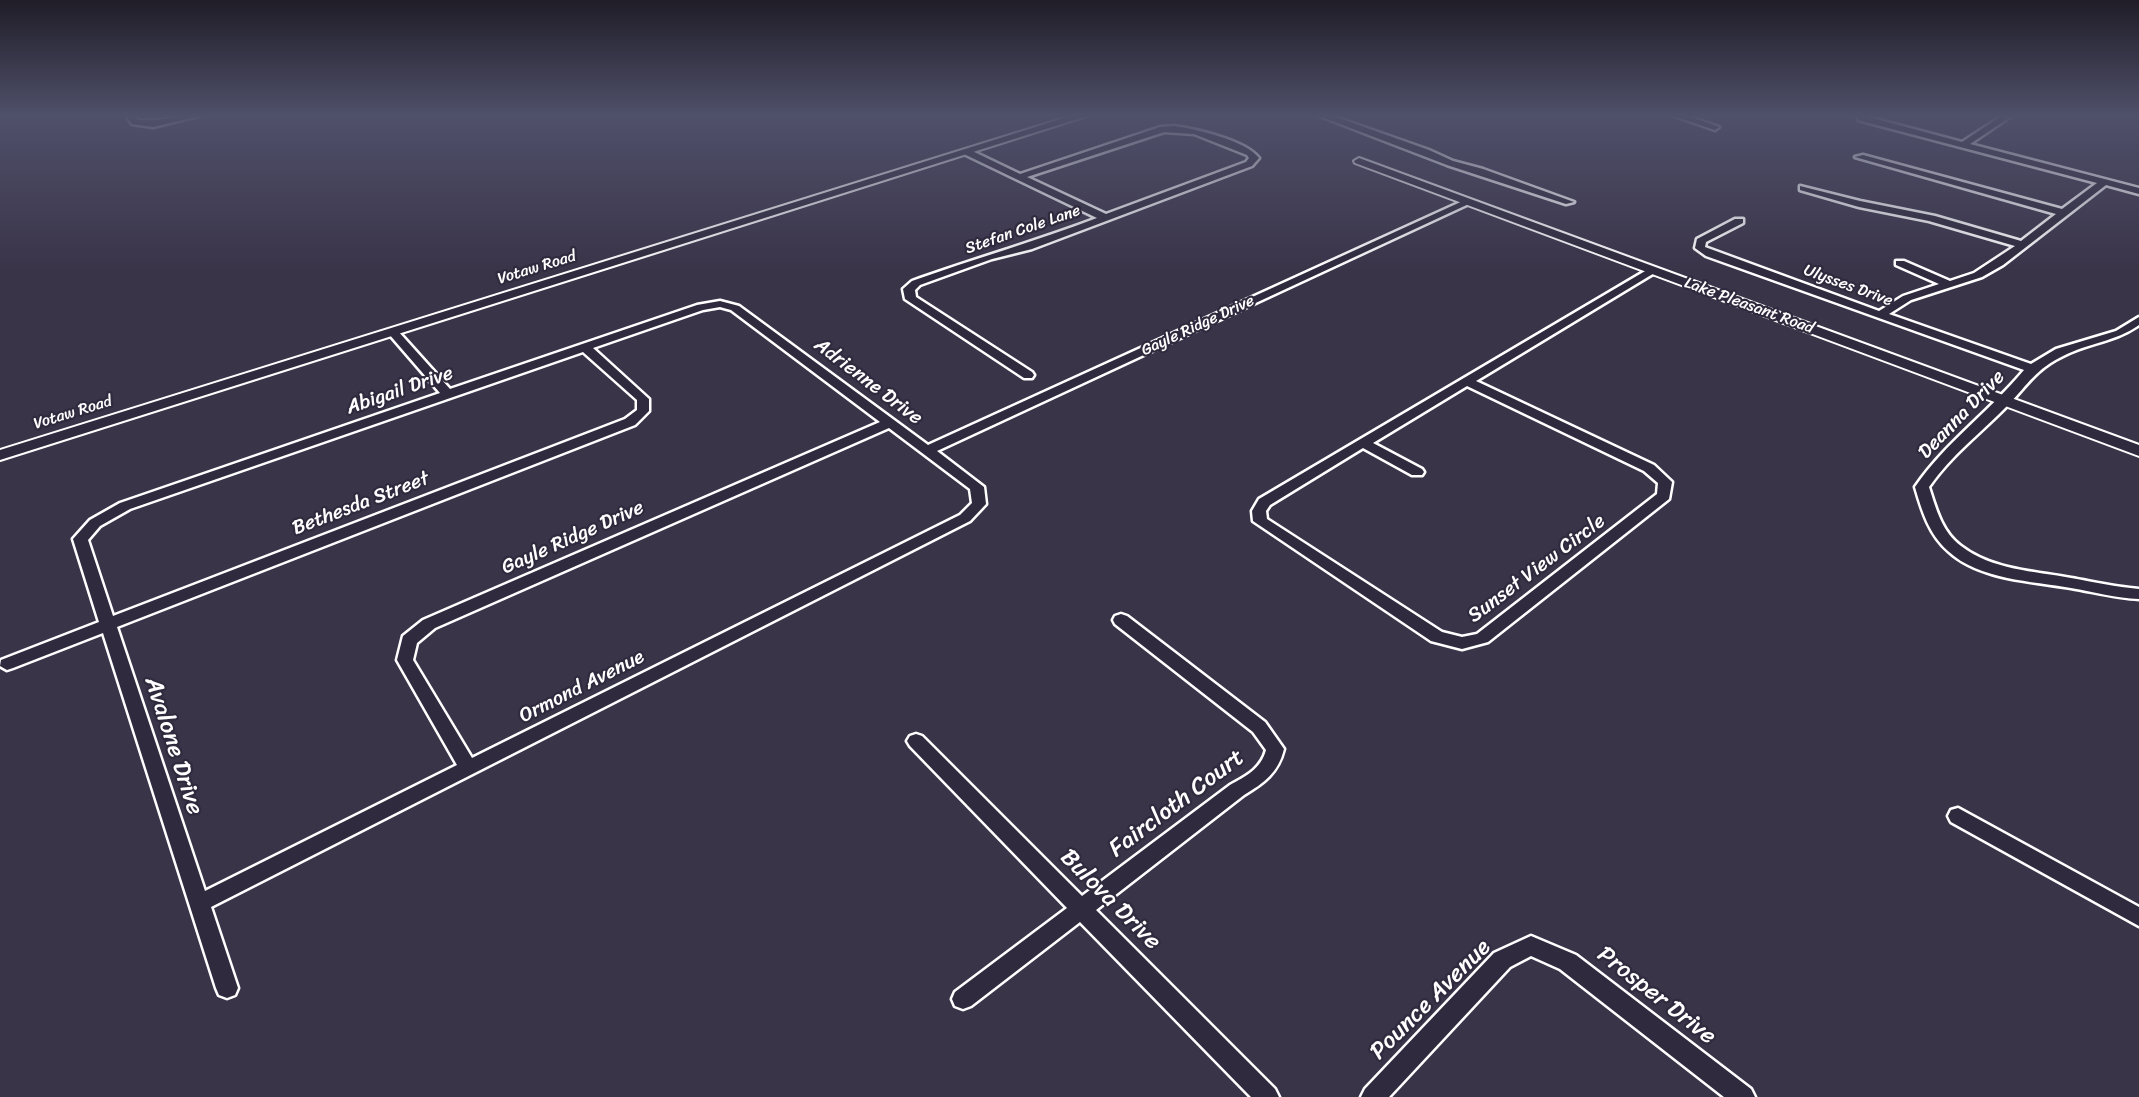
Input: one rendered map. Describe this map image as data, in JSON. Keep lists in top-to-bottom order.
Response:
{
  "streets": {
    "street": [
      "Stefan Cole Lane",
      "Votaw Road",
      "Ulysses Drive",
      "Lake Pleasant Road",
      "Gayle Ridge Drive",
      "Adrienne Drive",
      "Abigail Drive",
      "Deanna Drive",
      "Bethesda Street",
      "Sunset View Circle",
      "Ormond Avenue",
      "Avalone Drive",
      "Faircloth Court",
      "Bulova Drive",
      "Prosper Drive",
      "Pounce Avenue"
    ]
  },
  "crossings": [
    ["Ulysses Drive", "Deanna Drive"],
    ["Lake Pleasant Road", "Gayle Ridge Drive"],
    ["Lake Pleasant Road", "Deanna Drive"],
    ["Lake Pleasant Road", "Sunset View Circle"],
    ["Gayle Ridge Drive", "Adrienne Drive"],
    ["Gayle Ridge Drive", "Ormond Avenue"],
    ["Adrienne Drive", "Abigail Drive"],
    ["Adrienne Drive", "Ormond Avenue"],
    ["Abigail Drive", "Bethesda Street"],
    ["Abigail Drive", "Avalone Drive"],
    ["Bethesda Street", "Avalone Drive"],
    ["Ormond Avenue", "Avalone Drive"],
    ["Faircloth Court", "Bulova Drive"],
    ["Prosper Drive", "Pounce Avenue"]
  ]
}
